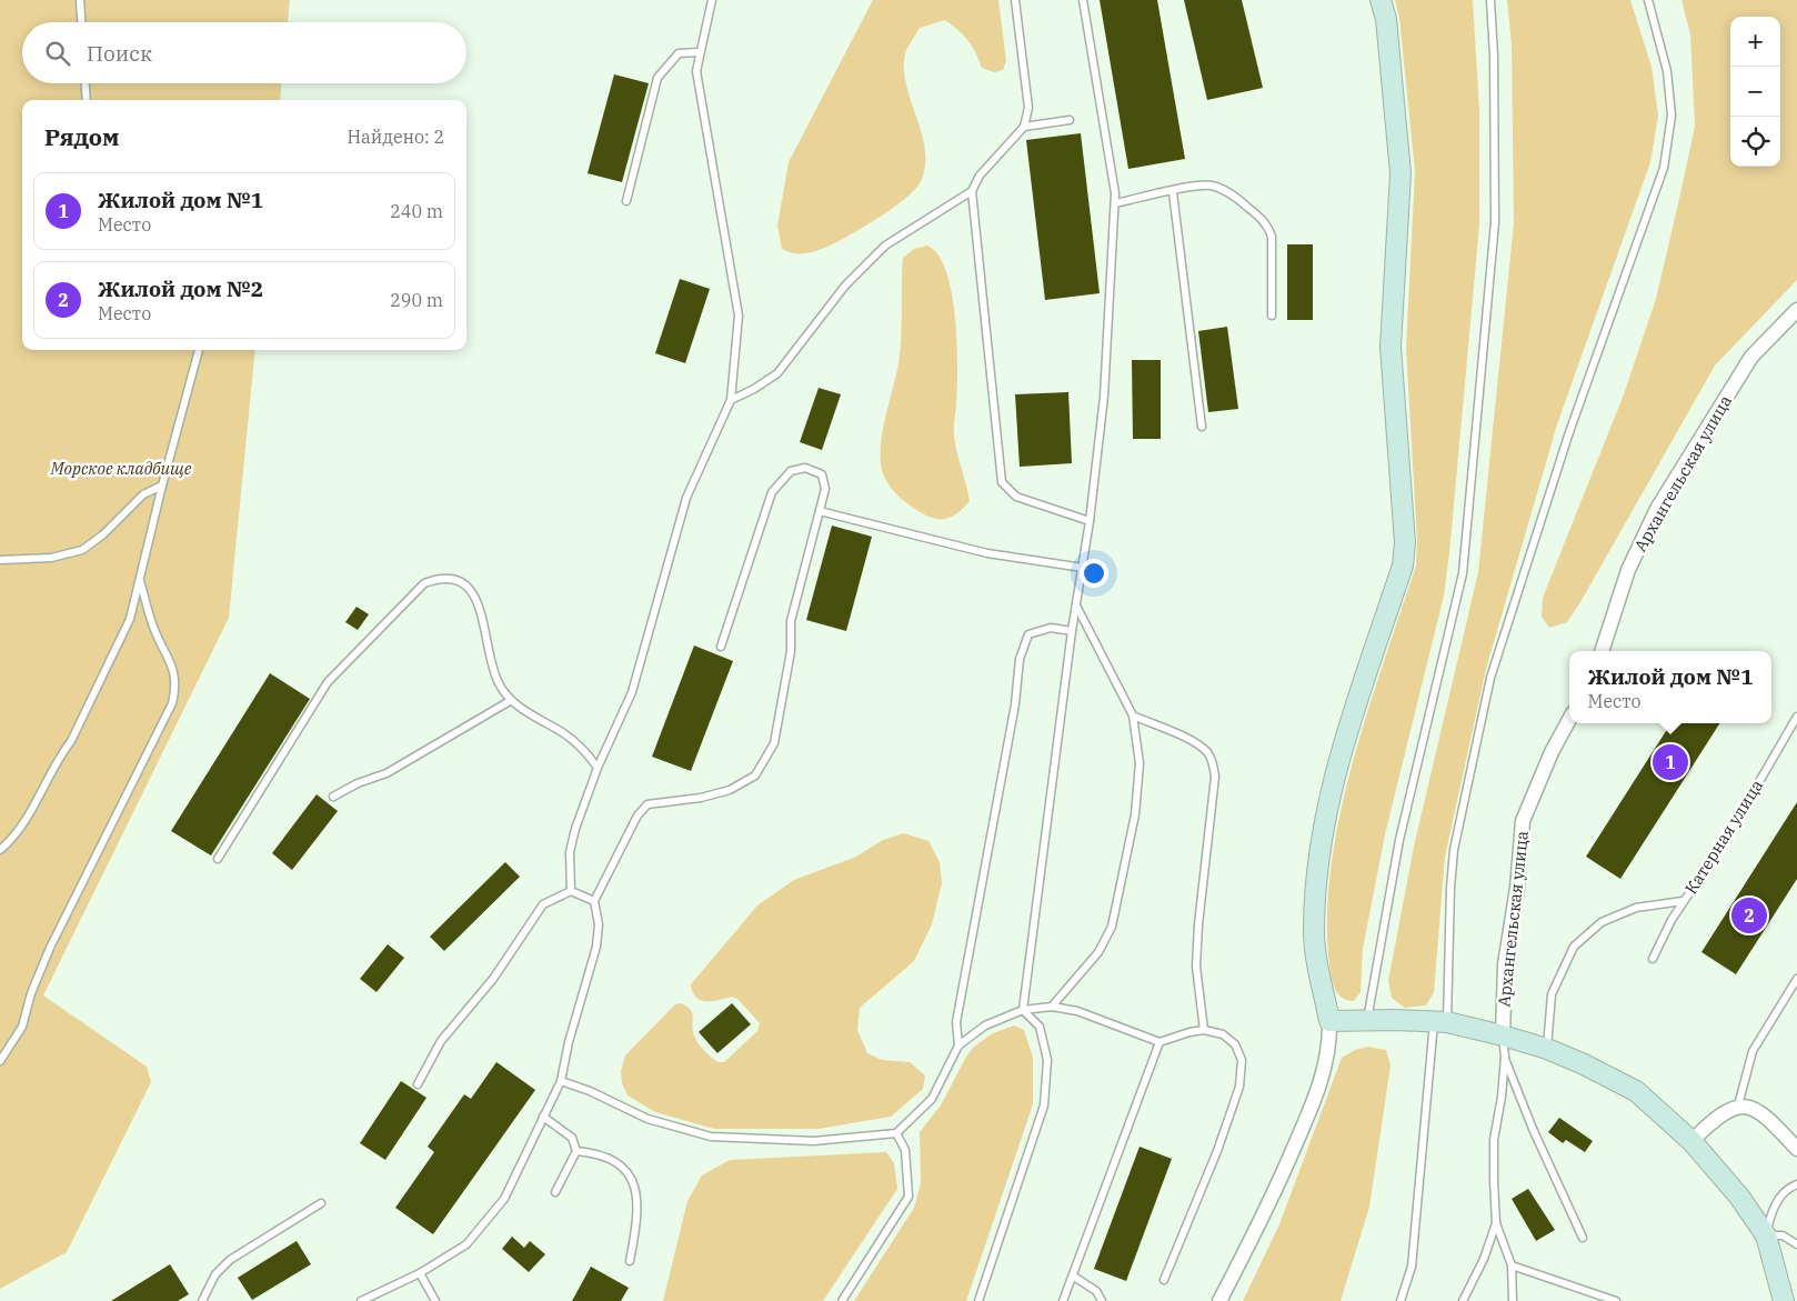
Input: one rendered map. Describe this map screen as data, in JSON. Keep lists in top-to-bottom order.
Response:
{
  "streets": {
    "street": ["Архангельская улица"],
    "lane": ["Катерная улица"]
  },
  "parks": ["Морское кладбище"],
  "page": {
    "map_buttons": ["+", "−"],
    "search": "Поиск",
    "heading": ["Рядом", "Найдено: 2"],
    "list": [
      {
        "mark": "1",
        "name": "Жилой дом №1",
        "note": "Место",
        "value": "240 m"
      },
      {
        "mark": "2",
        "name": "Жилой дом №2",
        "note": "Место",
        "value": "290 m"
      }
    ],
    "popup": ["Жилой дом №1", "Место"],
    "pins": ["1", "2"]
  }
}
